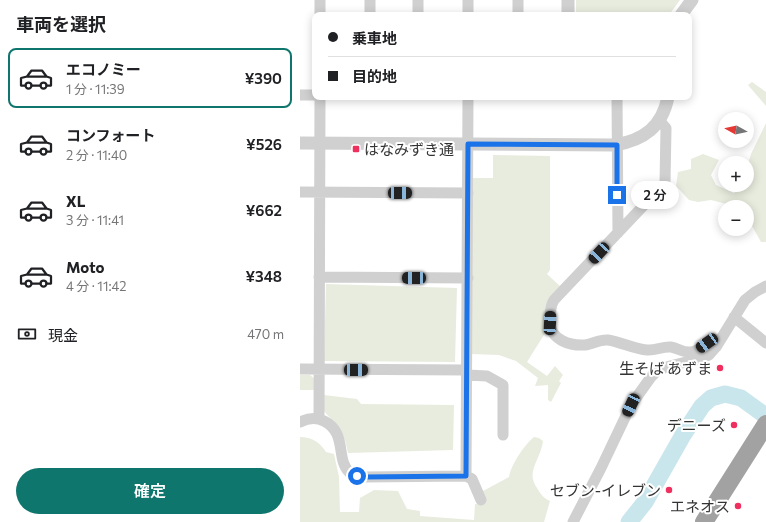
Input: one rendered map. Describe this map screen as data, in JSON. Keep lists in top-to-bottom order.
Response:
{
  "places": {
    "transit": ["はなみずき通"],
    "other": [
      "生そば あずま",
      "デニーズ",
      "セブン-イレブン",
      "エネオス"
    ]
  },
  "north": "left",
  "page": {
    "heading": "車両を選択",
    "banner": ["乗車地", "目的地"],
    "list": [
      {
        "name": "エコノミー",
        "note": "1 分 · 11:39",
        "value": "¥390"
      },
      {
        "name": "コンフォート",
        "note": "2 分 · 11:40",
        "value": "¥526"
      },
      {
        "name": "XL",
        "note": "3 分 · 11:41",
        "value": "¥662"
      },
      {
        "name": "Moto",
        "note": "4 分 · 11:42",
        "value": "¥348"
      }
    ],
    "map_buttons": ["+", "−"],
    "bubble": "2 分",
    "pay": ["現金", "470 m"],
    "buttons": "確定"
  }
}
